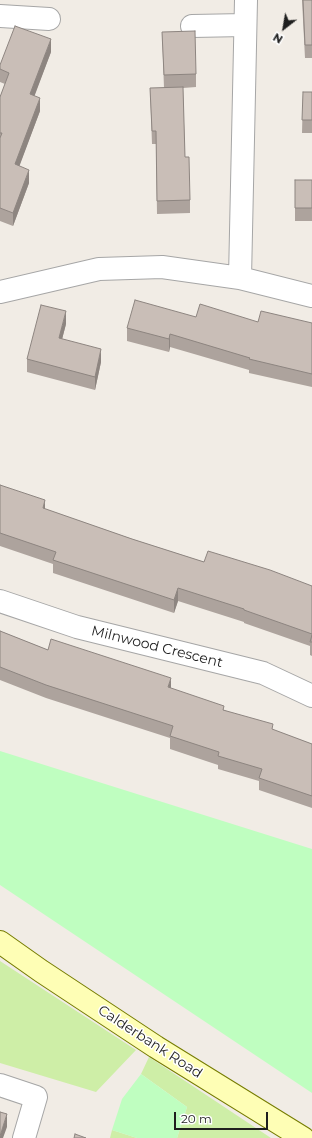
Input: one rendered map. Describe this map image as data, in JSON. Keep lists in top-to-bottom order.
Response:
{
  "streets": {
    "street": ["Milnwood Crescent", "Calderbank Road"]
  },
  "scale_bar": "20 m",
  "north": "bottom left"
}
